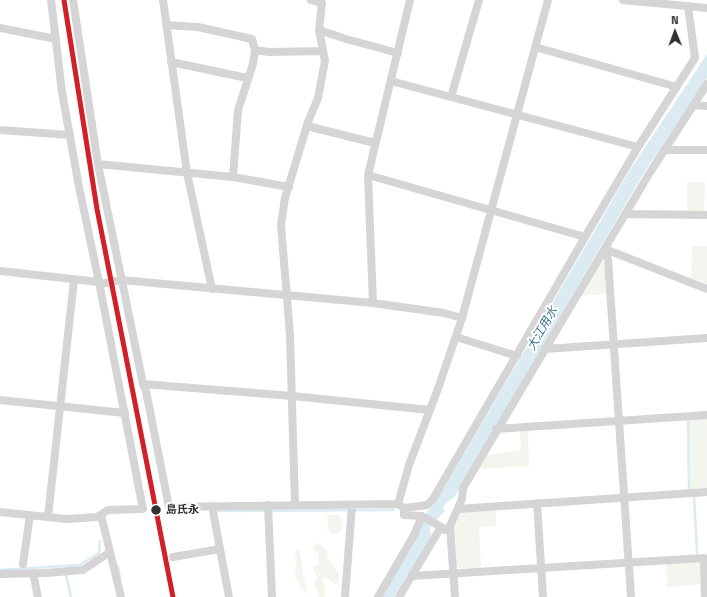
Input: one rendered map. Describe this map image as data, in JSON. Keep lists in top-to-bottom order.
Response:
{
  "water": ["大江用水"],
  "places": ["島氏永"],
  "north": "top"
}
